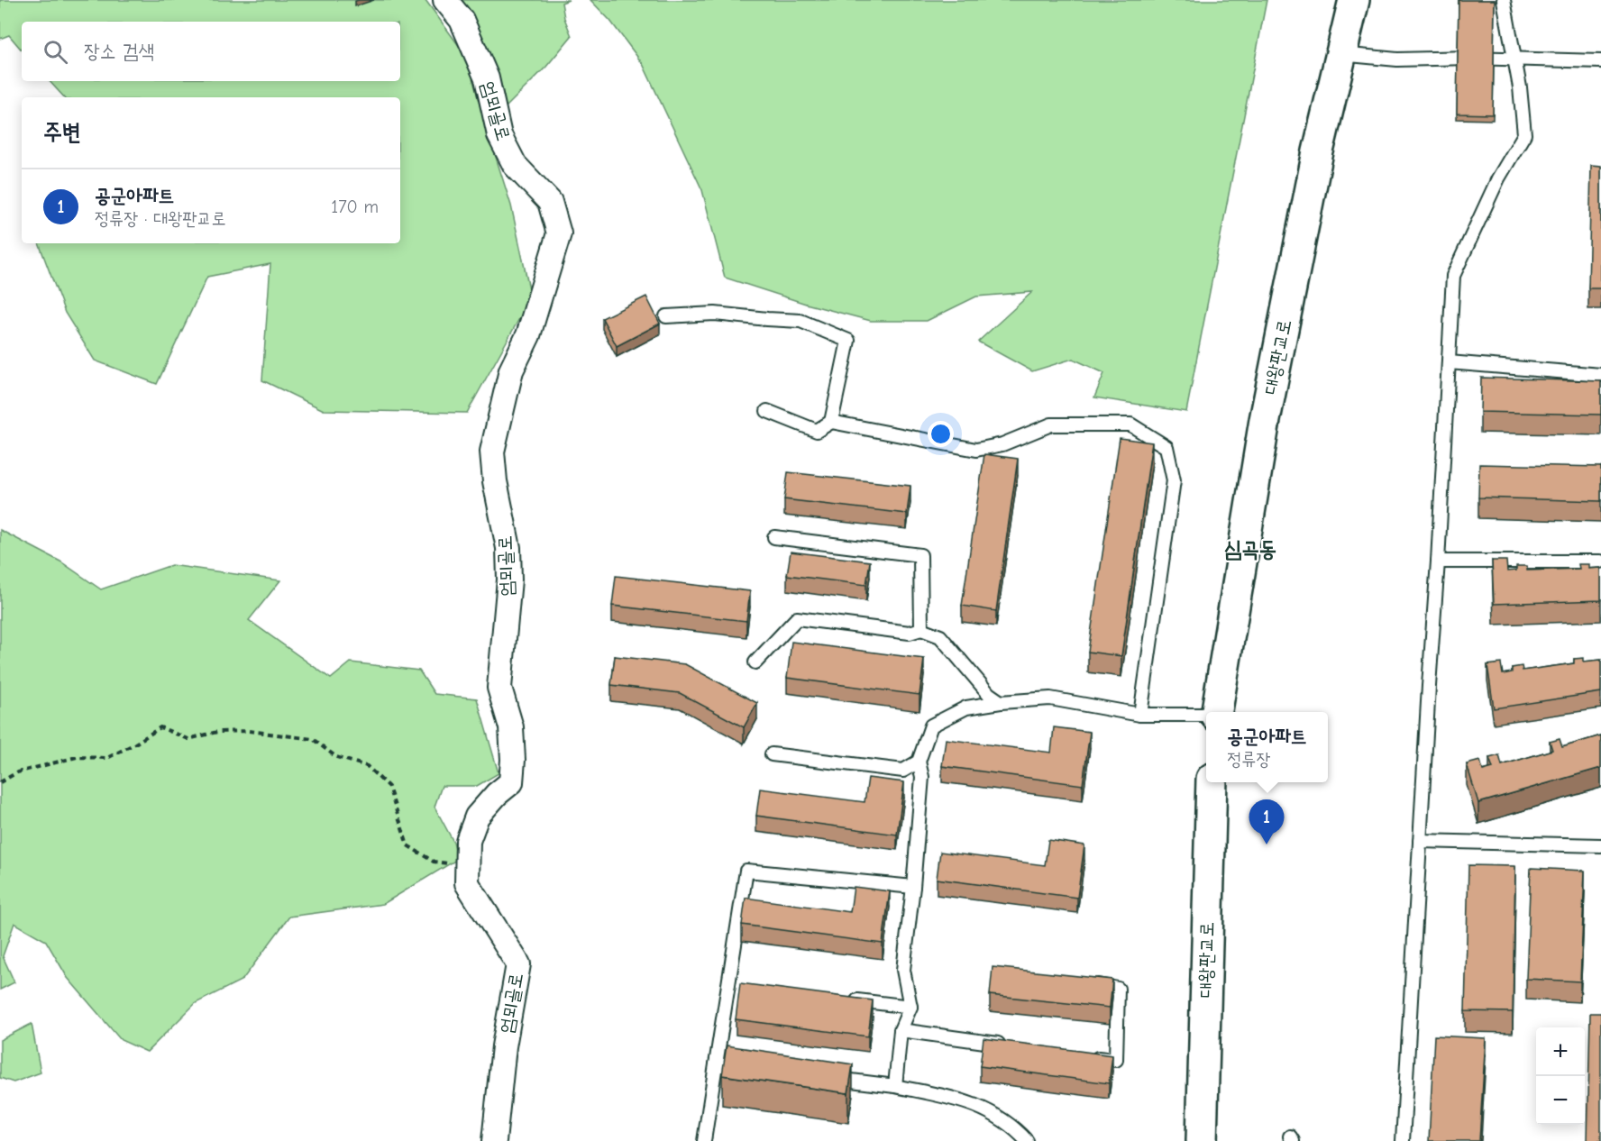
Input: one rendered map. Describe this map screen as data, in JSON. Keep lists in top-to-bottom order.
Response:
{
  "streets": {
    "main road": ["대왕판교로"],
    "street": ["엄뫼골로"]
  },
  "districts": ["심곡동"],
  "page": {
    "search": "장소 검색",
    "heading": "주변",
    "list": [
      {
        "mark": "1",
        "name": "공군아파트",
        "note": "정류장 · 대왕판교로",
        "value": "170 m"
      }
    ],
    "popup": ["공군아파트", "정류장"],
    "pins": "1",
    "map_buttons": ["+", "−"]
  }
}
